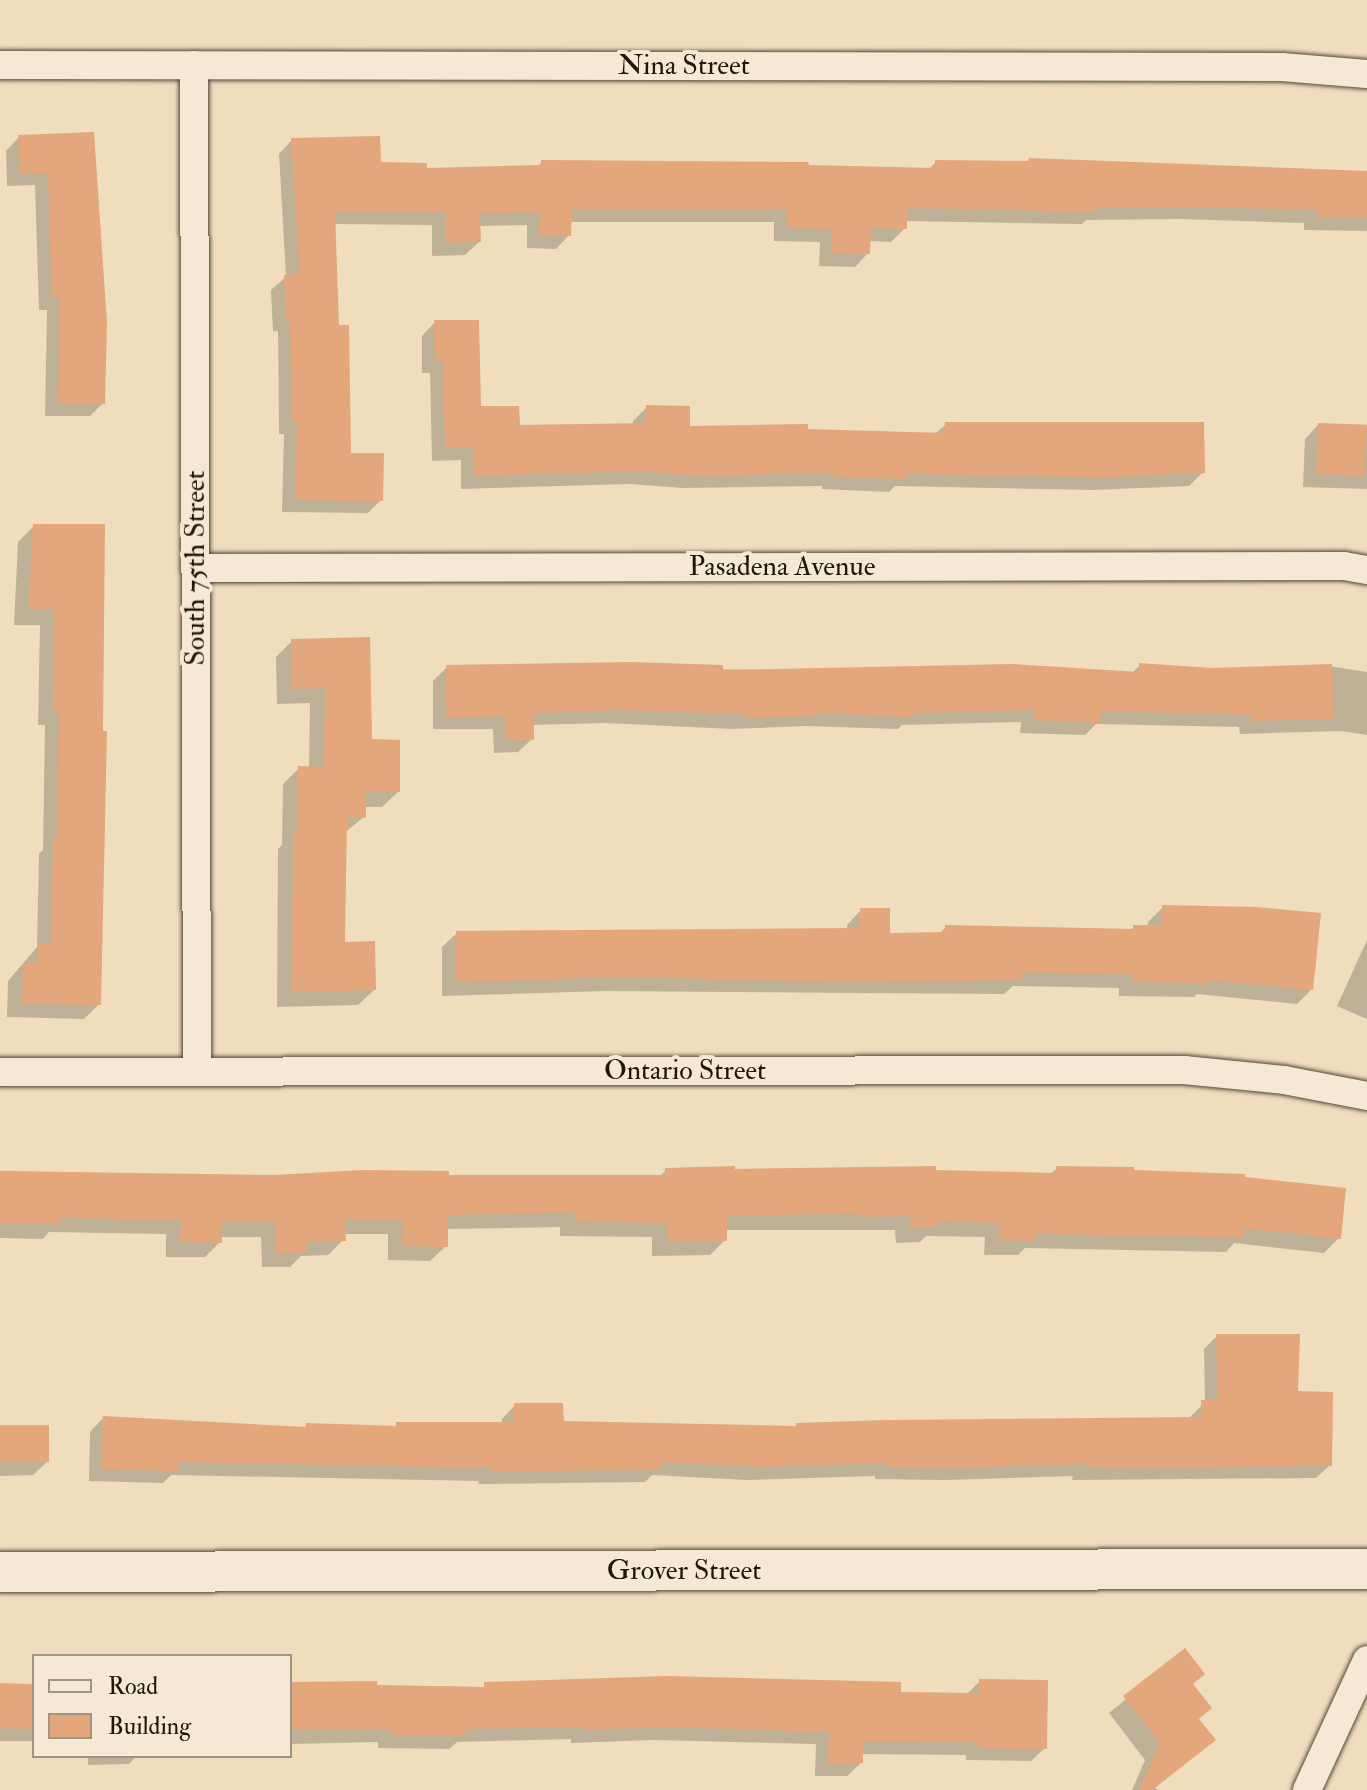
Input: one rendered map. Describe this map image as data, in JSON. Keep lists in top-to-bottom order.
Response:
{
  "streets": {
    "street": [
      "Nina Street",
      "Pasadena Avenue",
      "South 75th Street",
      "Ontario Street",
      "Grover Street"
    ]
  },
  "crossings": [
    ["Nina Street", "South 75th Street"],
    ["Pasadena Avenue", "South 75th Street"],
    ["South 75th Street", "Ontario Street"]
  ],
  "legend": ["Road", "Building"]
}
